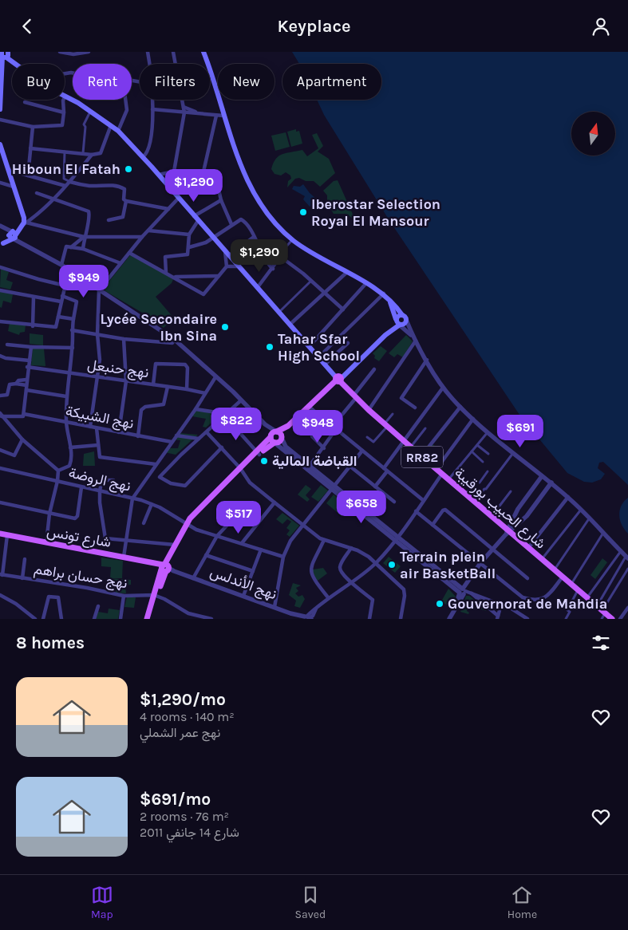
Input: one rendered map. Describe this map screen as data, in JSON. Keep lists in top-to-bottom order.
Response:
{
  "streets": {
    "main road": ["RR82", "شارع الحبيب بورقيبة", "شارع تونس"],
    "street": [
      "نهج حنبعل",
      "نهج الشبيكة",
      "نهج الروضة",
      "نهج حسان براهم",
      "نهج الأندلس"
    ]
  },
  "crossings": [
    ["شارع تونس", "نهج الأندلس"]
  ],
  "places": [
    "Hiboun El Fatah",
    "Iberostar Selection Royal El Mansour",
    "Lycée Secondaire Ibn Sina",
    "Tahar Sfar High School",
    "القباضة المالية",
    "Terrain plein air BasketBall",
    "Gouvernorat de Mahdia"
  ],
  "north": "top",
  "page": {
    "header": "Keyplace",
    "chip": [
      "Buy",
      "Rent",
      "Filters",
      "New",
      "Apartment"
    ],
    "price": [
      "$1,290",
      "$1,290",
      "$949",
      "$822",
      "$948",
      "$691",
      "$658",
      "$517"
    ],
    "heading": "8 homes",
    "list": [
      {
        "name": "$1,290/mo",
        "note": "4 rooms · 140 m² · نهج عمر الشملي"
      },
      {
        "name": "$691/mo",
        "note": "2 rooms · 76 m² · شارع 14 جانفي 2011"
      }
    ],
    "tabs": ["Map", "Saved", "Home"]
  }
}
